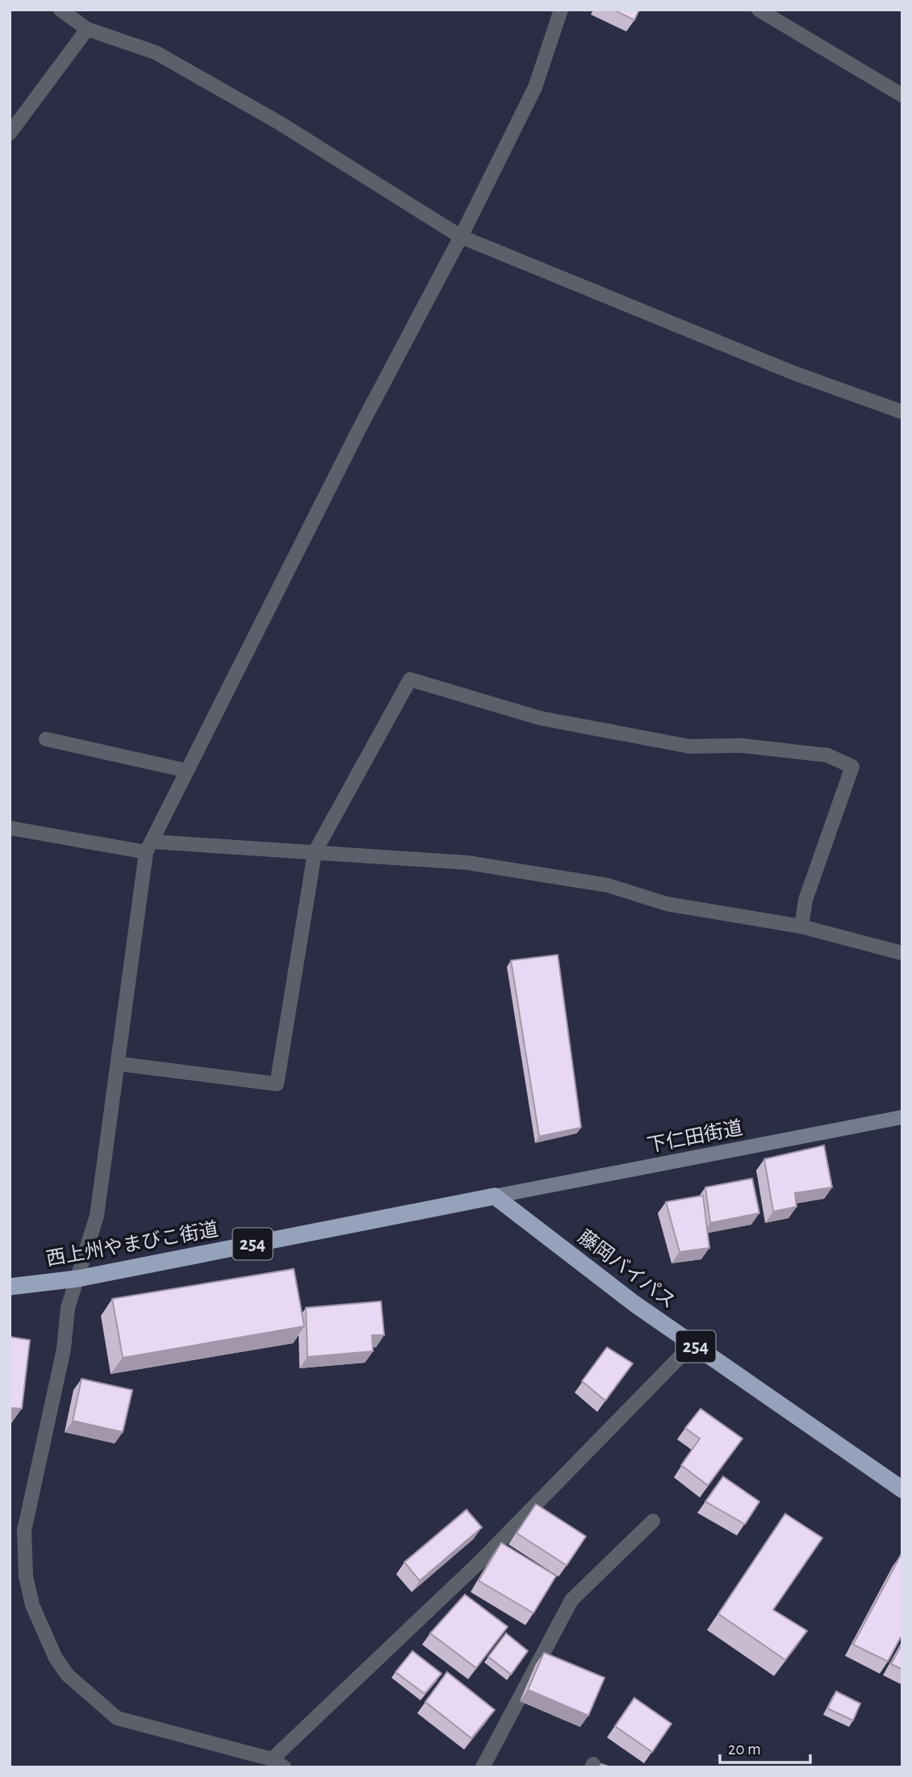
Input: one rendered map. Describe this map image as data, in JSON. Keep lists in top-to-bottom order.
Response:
{
  "streets": {
    "highway": ["254", "西上州やまびこ街道", "藤岡バイパス"],
    "street": ["下仁田街道"]
  },
  "crossings": [
    ["下仁田街道", "西上州やまびこ街道"],
    ["下仁田街道", "藤岡バイパス"],
    ["西上州やまびこ街道", "藤岡バイパス"]
  ],
  "scale_bar": "20 m"
}
